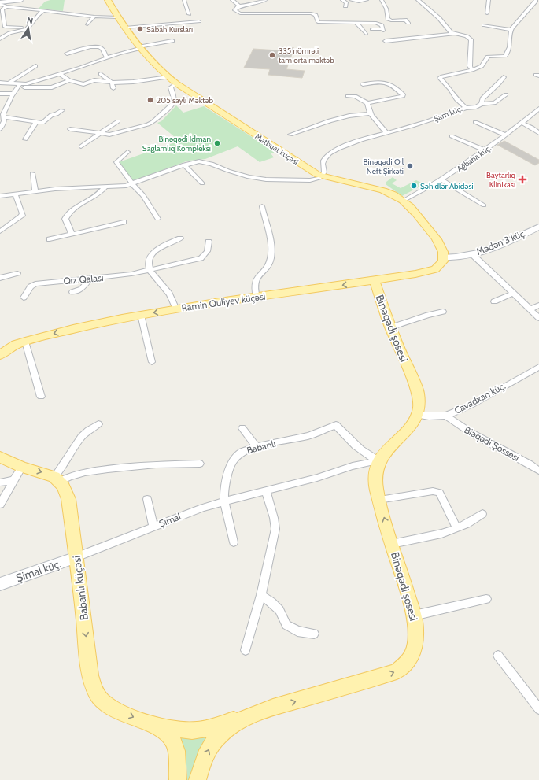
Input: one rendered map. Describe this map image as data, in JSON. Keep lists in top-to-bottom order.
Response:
{
  "streets": {
    "main road": [
      "Mətbuat küçəsi",
      "Ramin Quliyev küçəsi",
      "Binəqədi şosesi",
      "Babanlı küçəsi"
    ],
    "street": [
      "Şam küç.",
      "Ağbaba küç.",
      "Mədən 3 küç.",
      "Qız Qalası",
      "Cavadxan küç.",
      "Biəqədi Şossesi",
      "Babanlı",
      "Şimal",
      "Şimal küç."
    ]
  },
  "crossings": [
    ["Şam küç.", "Mətbuat küçəsi"],
    ["Mətbuat küçəsi", "Ağbaba küç."],
    ["Mətbuat küçəsi", "Mədən 3 küç."],
    ["Mətbuat küçəsi", "Ramin Quliyev küçəsi"],
    ["Mədən 3 küç.", "Ramin Quliyev küçəsi"],
    ["Ramin Quliyev küçəsi", "Binəqədi şosesi"],
    ["Binəqədi şosesi", "Cavadxan küç."],
    ["Binəqədi şosesi", "Babanlı"],
    ["Binəqədi şosesi", "Şimal"],
    ["Cavadxan küç.", "Biəqədi Şossesi"],
    ["Babanlı", "Şimal"],
    ["Şimal", "Şimal küç."],
    ["Şimal", "Babanlı küçəsi"],
    ["Şimal küç.", "Babanlı küçəsi"]
  ],
  "one_way": ["Ramin Quliyev küçəsi", "Binəqədi şosesi", "Babanlı küçəsi"],
  "places": {
    "other": [
      "Sabah Kursları",
      "335 nömrəli tam orta məktəb",
      "205 saylı Məktəb",
      "Binəqədi İdman Sağlamlıq Kompleksi",
      "Binəqədi Oil Neft Şirkəti",
      "Şəhidlər Abidəsi"
    ],
    "health": ["Baytarlıq Klinikası"]
  },
  "north": "top"
}
